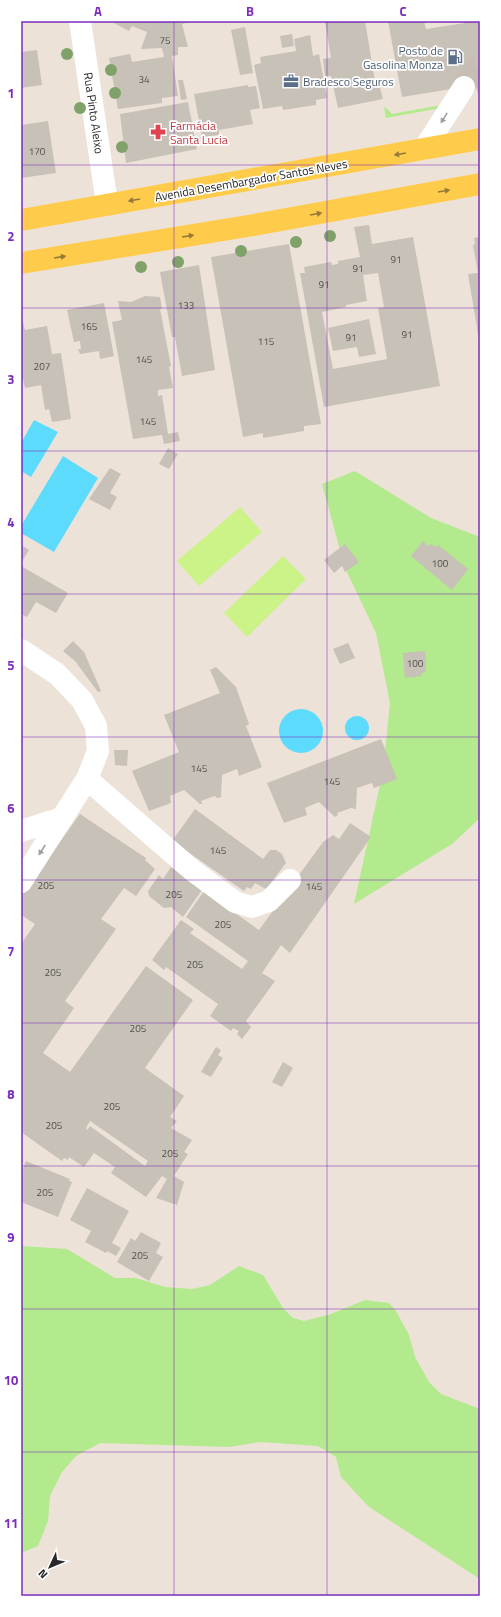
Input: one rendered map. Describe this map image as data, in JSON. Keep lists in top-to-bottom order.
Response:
{
  "streets": {
    "main road": ["Avenida Desembargador Santos Neves"],
    "street": ["Rua Pinto Aleixo"]
  },
  "crossings": [
    ["Rua Pinto Aleixo", "Avenida Desembargador Santos Neves"]
  ],
  "places": {
    "fuel station": ["Posto de Gasolina Monza"],
    "office": ["Bradesco Seguros"],
    "pharmacy": ["Farmácia Santa Lucia"]
  },
  "house_numbers": [
    "75",
    "34",
    "170",
    "91",
    "91",
    "91",
    "133",
    "165",
    "91",
    "91",
    "115",
    "145",
    "207",
    "145",
    "100",
    "100",
    "145",
    "145",
    "145",
    "205",
    "145",
    "205",
    "205",
    "205",
    "205",
    "205",
    "205",
    "205",
    "205",
    "205",
    "205"
  ],
  "north": "bottom left",
  "grid": {
    "columns": ["A", "B", "C"],
    "rows": [
      "1",
      "2",
      "3",
      "4",
      "5",
      "6",
      "7",
      "8",
      "9",
      "10",
      "11"
    ]
  }
}
